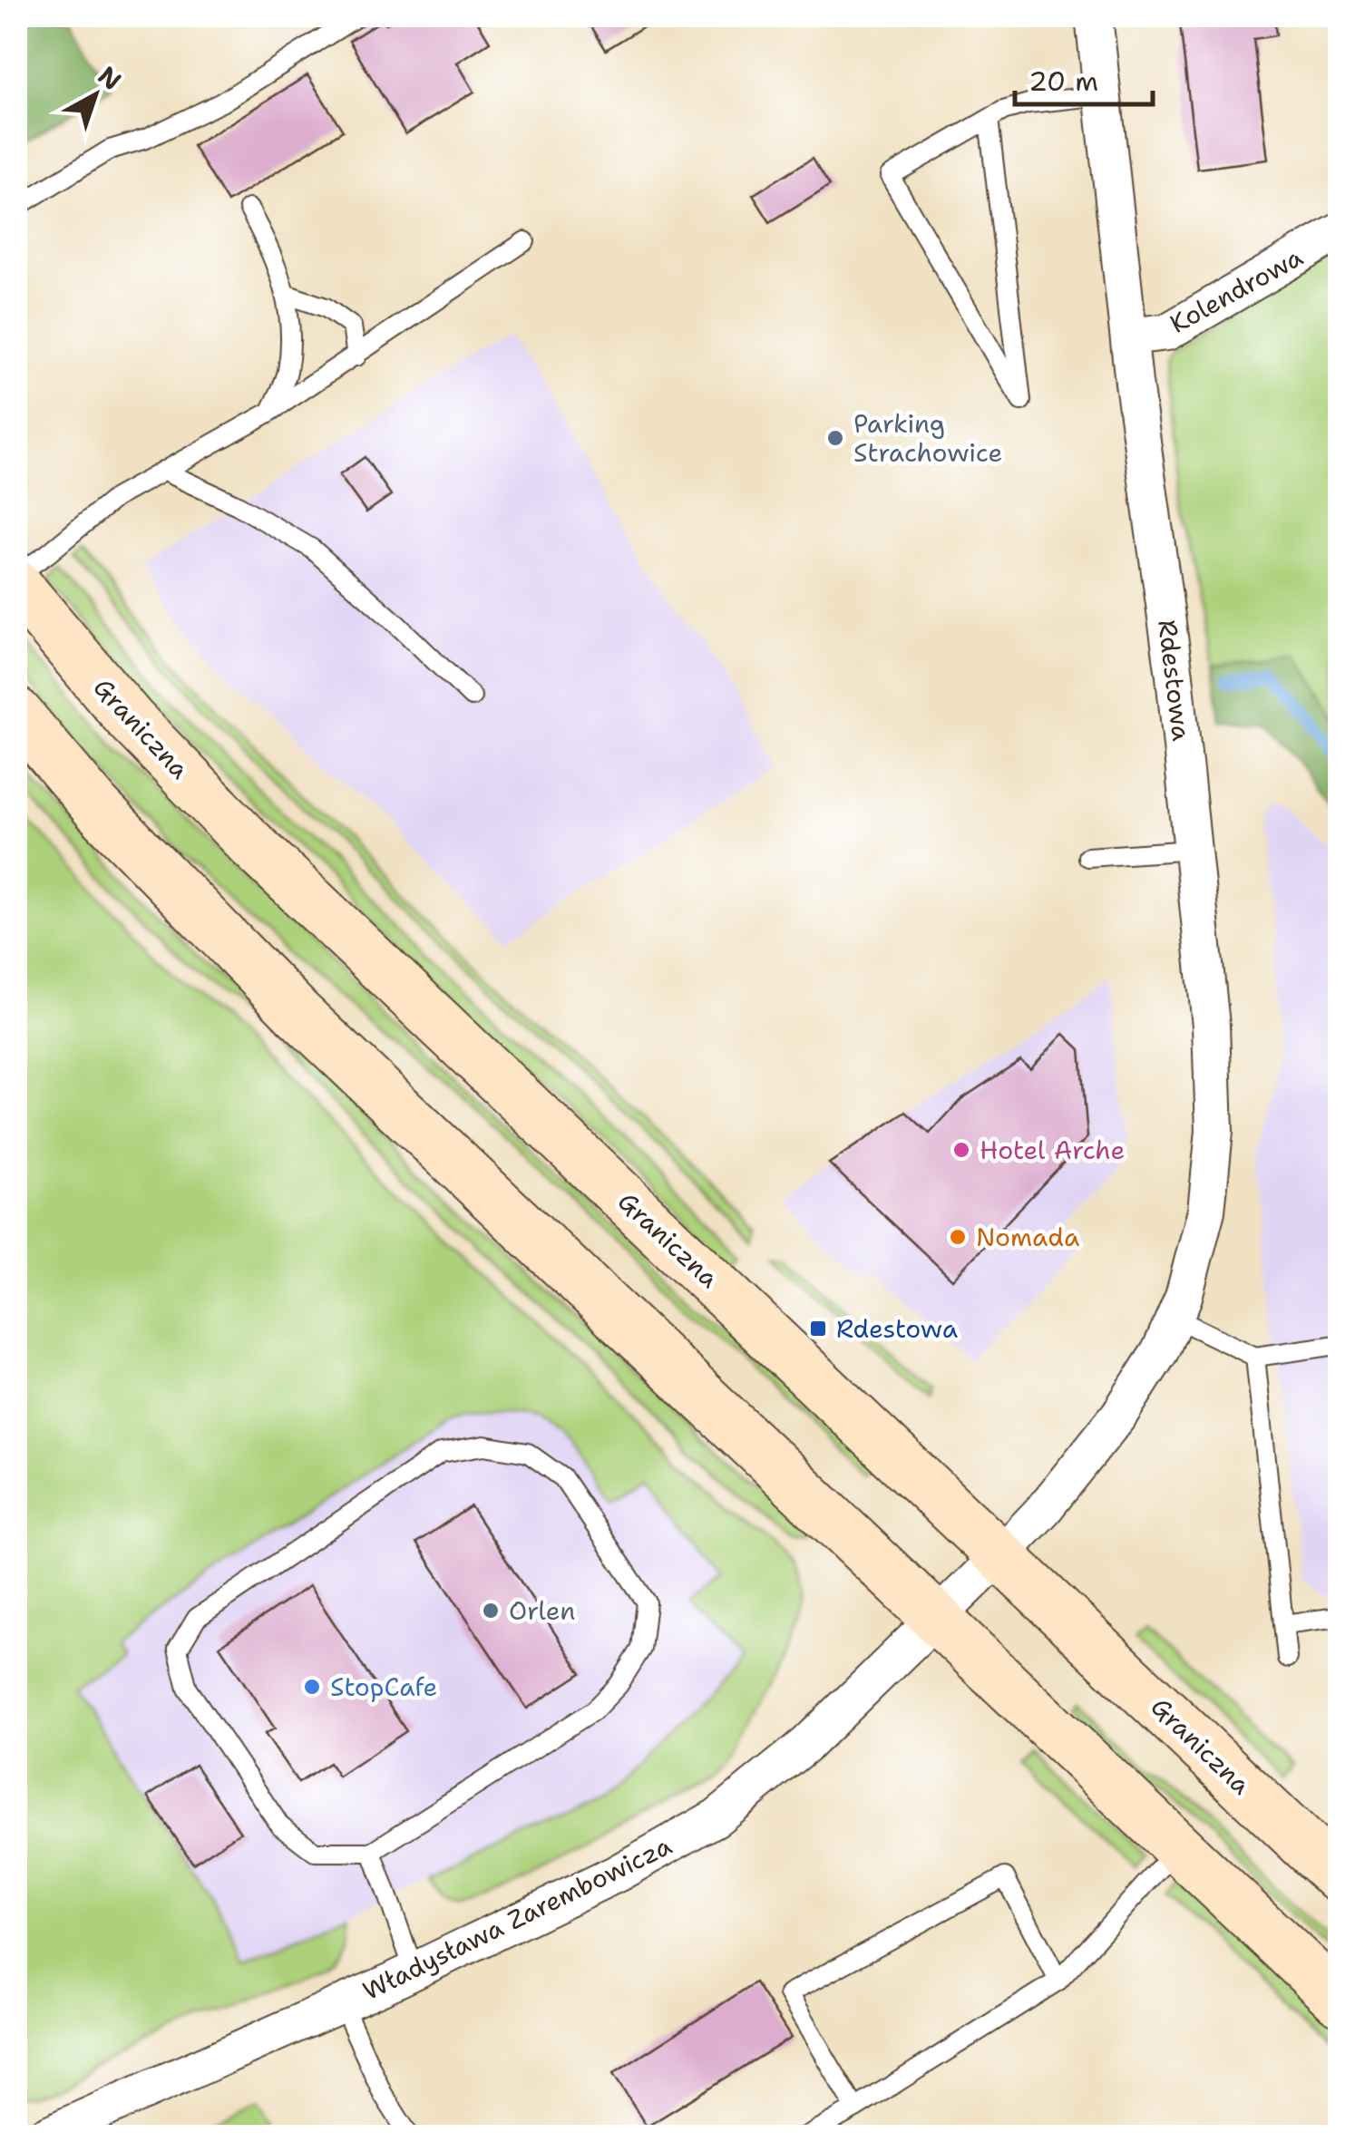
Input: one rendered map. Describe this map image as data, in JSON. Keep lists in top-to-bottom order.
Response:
{
  "streets": {
    "main road": ["Graniczna"],
    "street": ["Kolendrowa", "Rdestowa", "Władysława Zarembowicza"]
  },
  "crossings": [
    ["Kolendrowa", "Rdestowa"],
    ["Rdestowa", "Graniczna"],
    ["Rdestowa", "Władysława Zarembowicza"],
    ["Graniczna", "Władysława Zarembowicza"]
  ],
  "places": {
    "other": [
      "Parking Strachowice",
      "Hotel Arche",
      "Nomada",
      "Orlen",
      "StopCafe"
    ],
    "transit": ["Rdestowa"]
  },
  "scale_bar": "20 m",
  "north": "top right"
}
